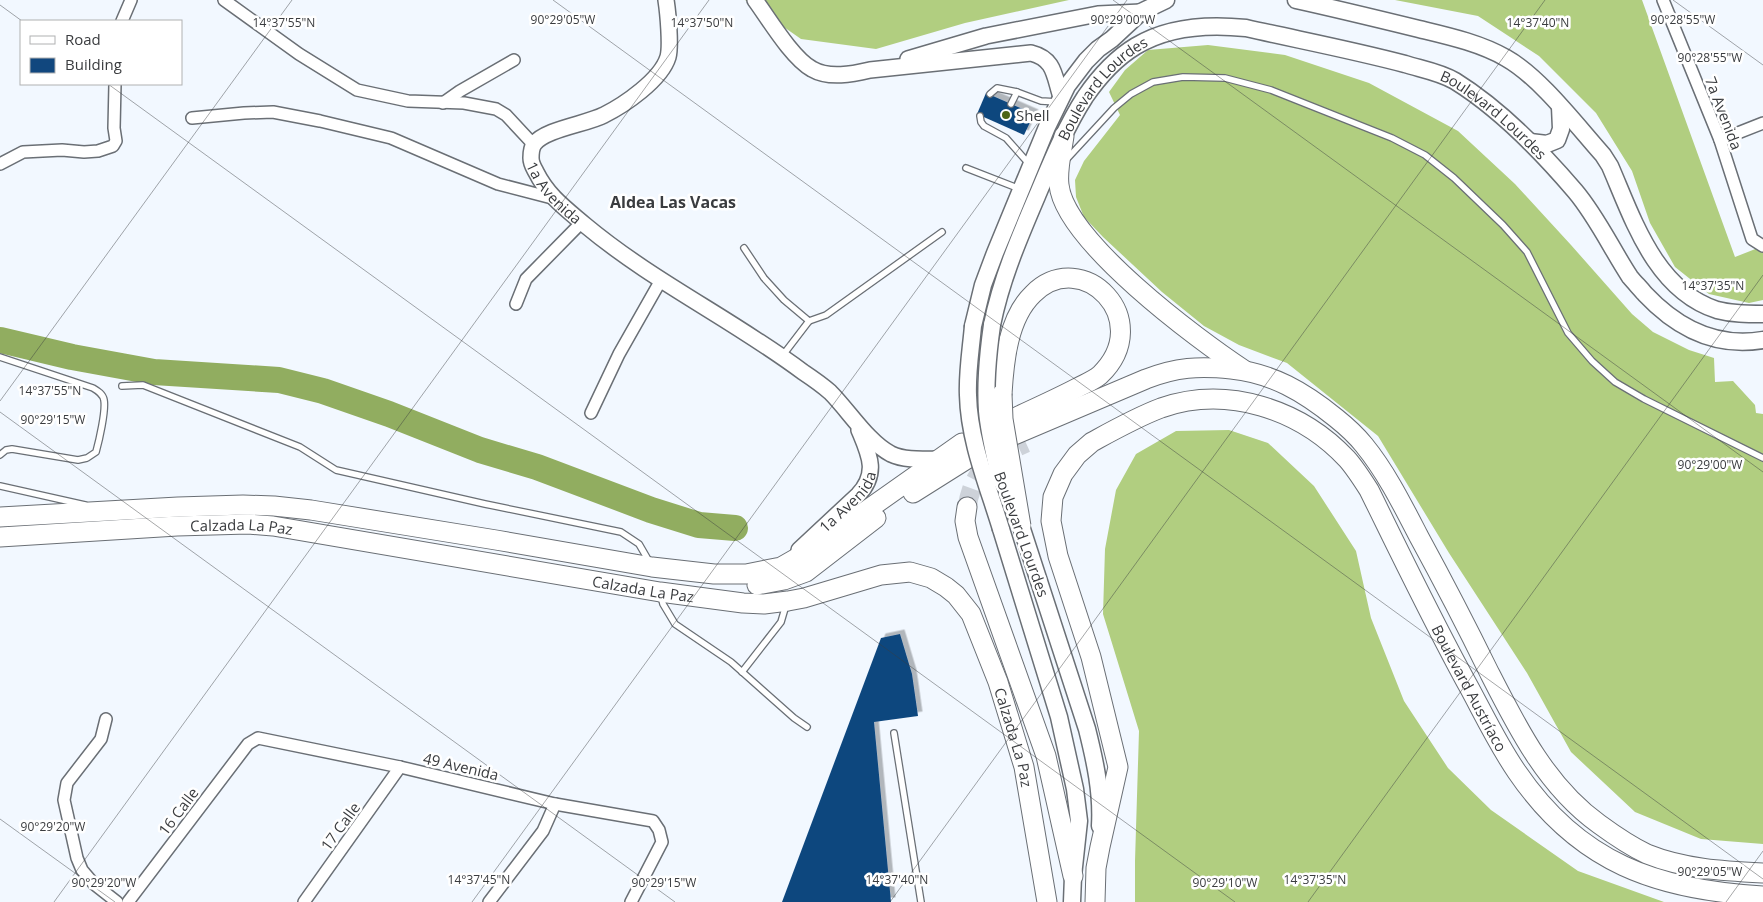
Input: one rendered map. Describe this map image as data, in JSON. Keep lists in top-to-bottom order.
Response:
{
  "streets": {
    "main road": ["Boulevard Lourdes", "Calzada La Paz", "Boulevard Austríaco"],
    "street": [
      "7a Avenida",
      "1a Avenida",
      "49 Avenida",
      "16 Calle",
      "17 Calle"
    ]
  },
  "crossings": [
    ["Boulevard Lourdes", "Boulevard Austríaco"],
    ["1a Avenida", "Calzada La Paz"],
    ["49 Avenida", "16 Calle"],
    ["49 Avenida", "17 Calle"]
  ],
  "districts": ["Aldea Las Vacas"],
  "places": ["Shell"],
  "legend": ["Road", "Building"],
  "coordinates": [
    "90°29'00\"W",
    "90°29'05\"W",
    "90°28'55\"W",
    "14°37'55\"N",
    "14°37'50\"N",
    "14°37'40\"N",
    "14°37'35\"N",
    "90°29'15\"W",
    "90°29'20\"W",
    "14°37'45\"N",
    "90°29'10\"W"
  ]
}
